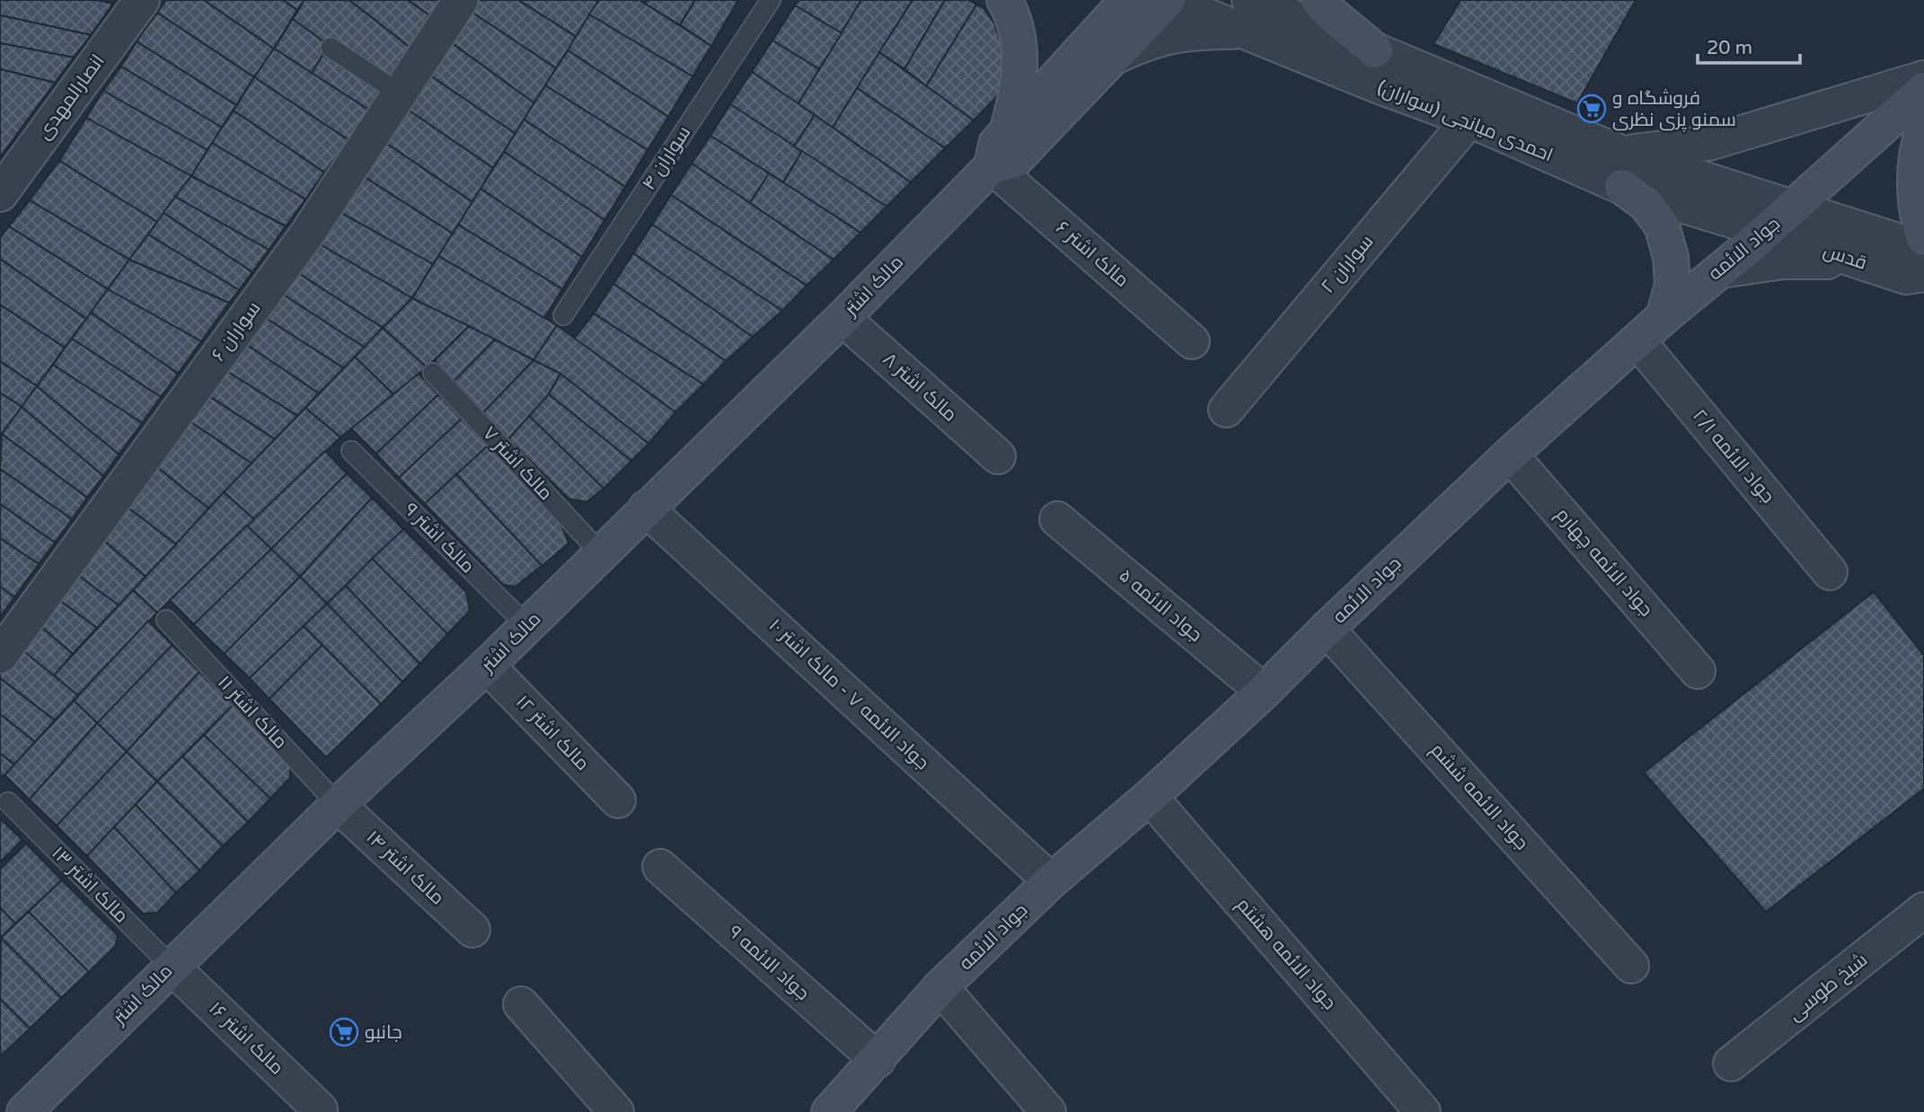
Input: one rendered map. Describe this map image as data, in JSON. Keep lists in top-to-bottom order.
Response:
{
  "streets": {
    "main road": ["جواد الائمه", "مالک اشتر"],
    "street": [
      "انصارالمهدی",
      "احمدی میانجی (سواران)",
      "مالک اشتر ۶",
      "قدس",
      "سواران ۲",
      "سواران ۶",
      "مالک اشتر ۸",
      "جواد الائمه ۲/۱",
      "جواد الائمه چهارم",
      "جواد الائمه ۵",
      "جواد الائمه ۷ - مالک اشتر ۱۰",
      "مالک اشتر ۱۲",
      "جواد الائمه ششم",
      "مالک اشتر ۱۴",
      "جواد الائمه هشتم",
      "جواد الائمه ۹",
      "شیخ طوسی",
      "مالک اشتر ۱۶"
    ],
    "lane": [
      "سواران ۴",
      "مالک اشتر ۷",
      "مالک اشتر ۹",
      "مالک اشتر ۱۱",
      "مالک اشتر ۱۳"
    ]
  },
  "crossings": [
    ["احمدی میانجی (سواران)", "جواد الائمه"],
    ["احمدی میانجی (سواران)", "قدس"],
    ["احمدی میانجی (سواران)", "سواران ۲"],
    ["احمدی میانجی (سواران)", "مالک اشتر"],
    ["جواد الائمه", "قدس"],
    ["جواد الائمه", "جواد الائمه ۲/۱"],
    ["جواد الائمه", "جواد الائمه چهارم"],
    ["جواد الائمه", "جواد الائمه ۵"],
    ["جواد الائمه", "جواد الائمه ۷ - مالک اشتر ۱۰"],
    ["جواد الائمه", "جواد الائمه ششم"],
    ["جواد الائمه", "جواد الائمه هشتم"],
    ["جواد الائمه", "جواد الائمه ۹"],
    ["مالک اشتر ۶", "مالک اشتر"],
    ["مالک اشتر", "مالک اشتر ۸"],
    ["مالک اشتر", "مالک اشتر ۷"],
    ["مالک اشتر", "مالک اشتر ۹"],
    ["مالک اشتر", "جواد الائمه ۷ - مالک اشتر ۱۰"],
    ["مالک اشتر", "مالک اشتر ۱۱"],
    ["مالک اشتر", "مالک اشتر ۱۲"],
    ["مالک اشتر", "مالک اشتر ۱۴"],
    ["مالک اشتر", "مالک اشتر ۱۳"],
    ["مالک اشتر", "مالک اشتر ۱۶"],
    ["مالک اشتر ۱۱", "مالک اشتر ۱۴"],
    ["مالک اشتر ۱۳", "مالک اشتر ۱۶"]
  ],
  "places": {
    "supermarket": ["فروشگاه و سمنو پزی نظری", "جانبو"]
  },
  "scale_bar": "20 m"
}
